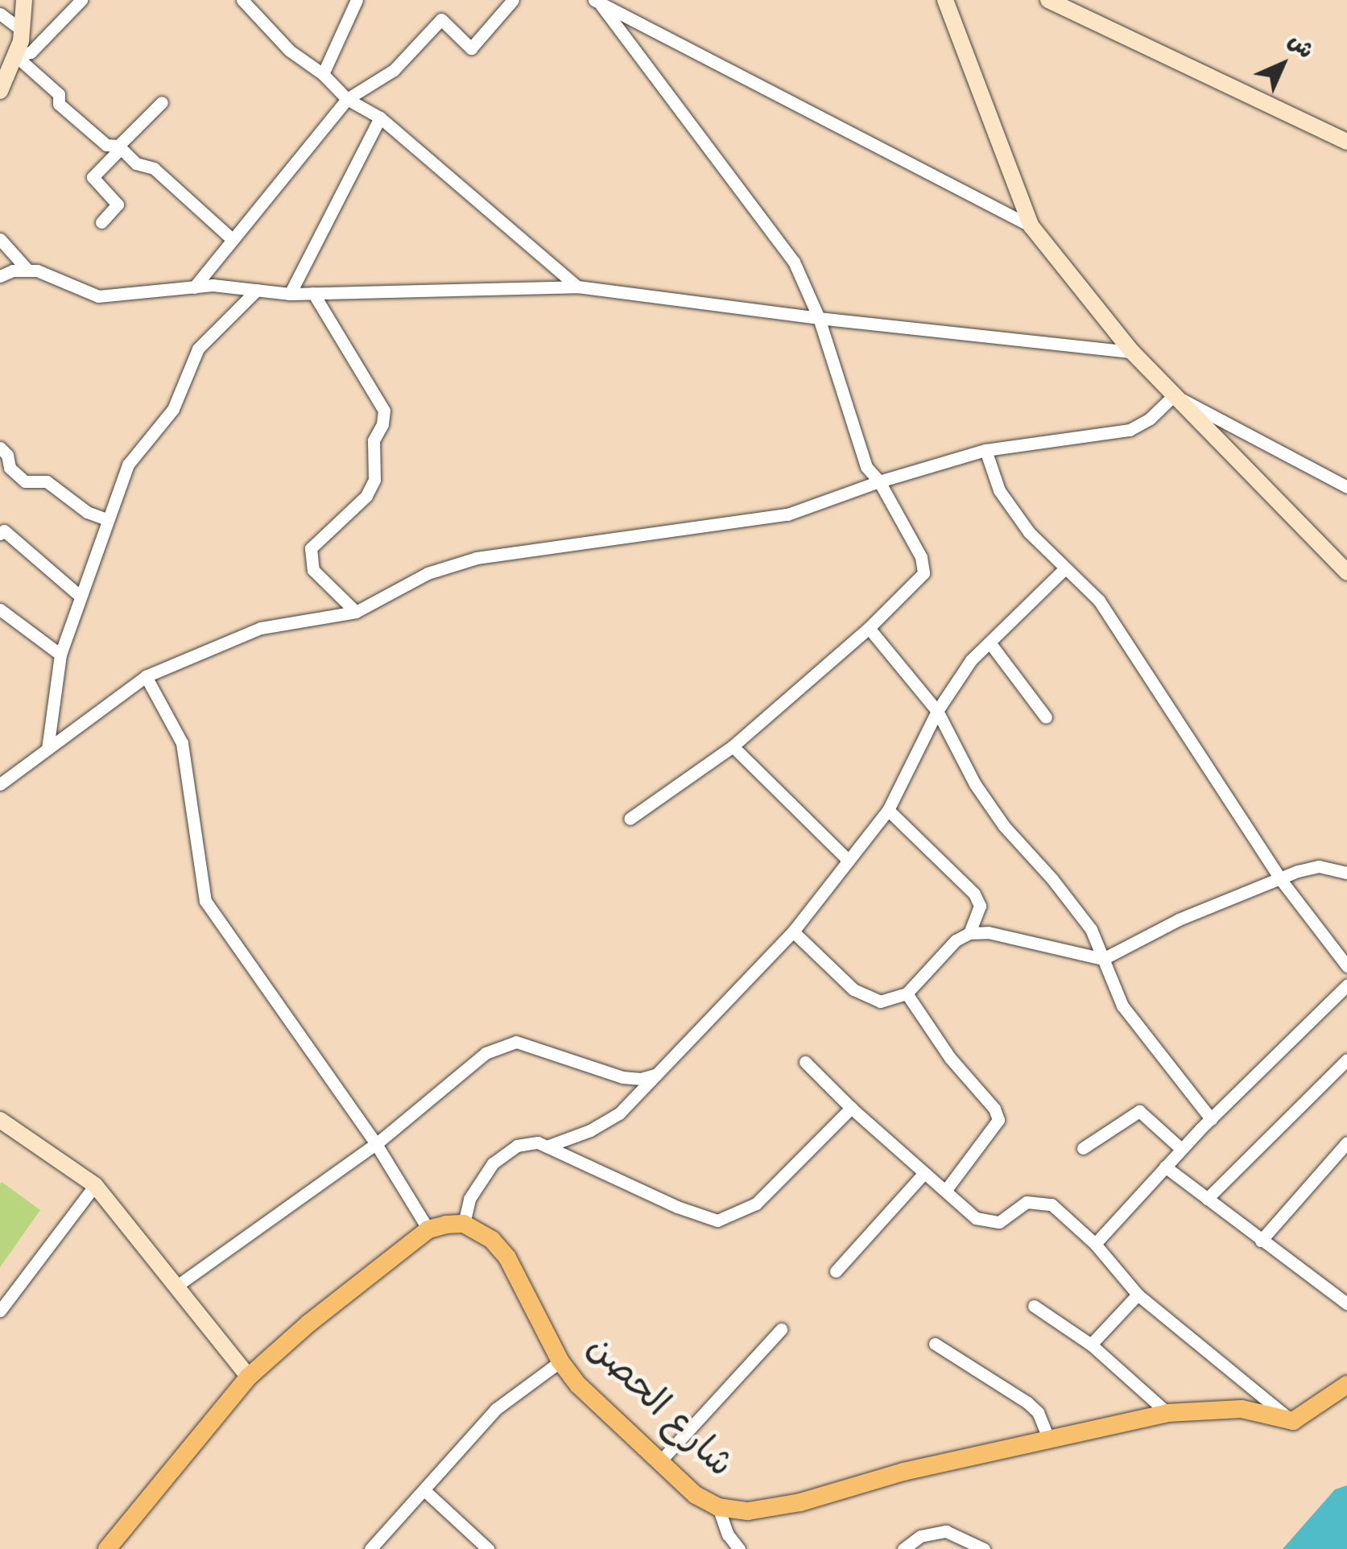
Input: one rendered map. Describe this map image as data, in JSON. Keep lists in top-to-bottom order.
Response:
{
  "streets": {
    "main road": ["شارع الحصن"]
  },
  "north": "top right"
}
